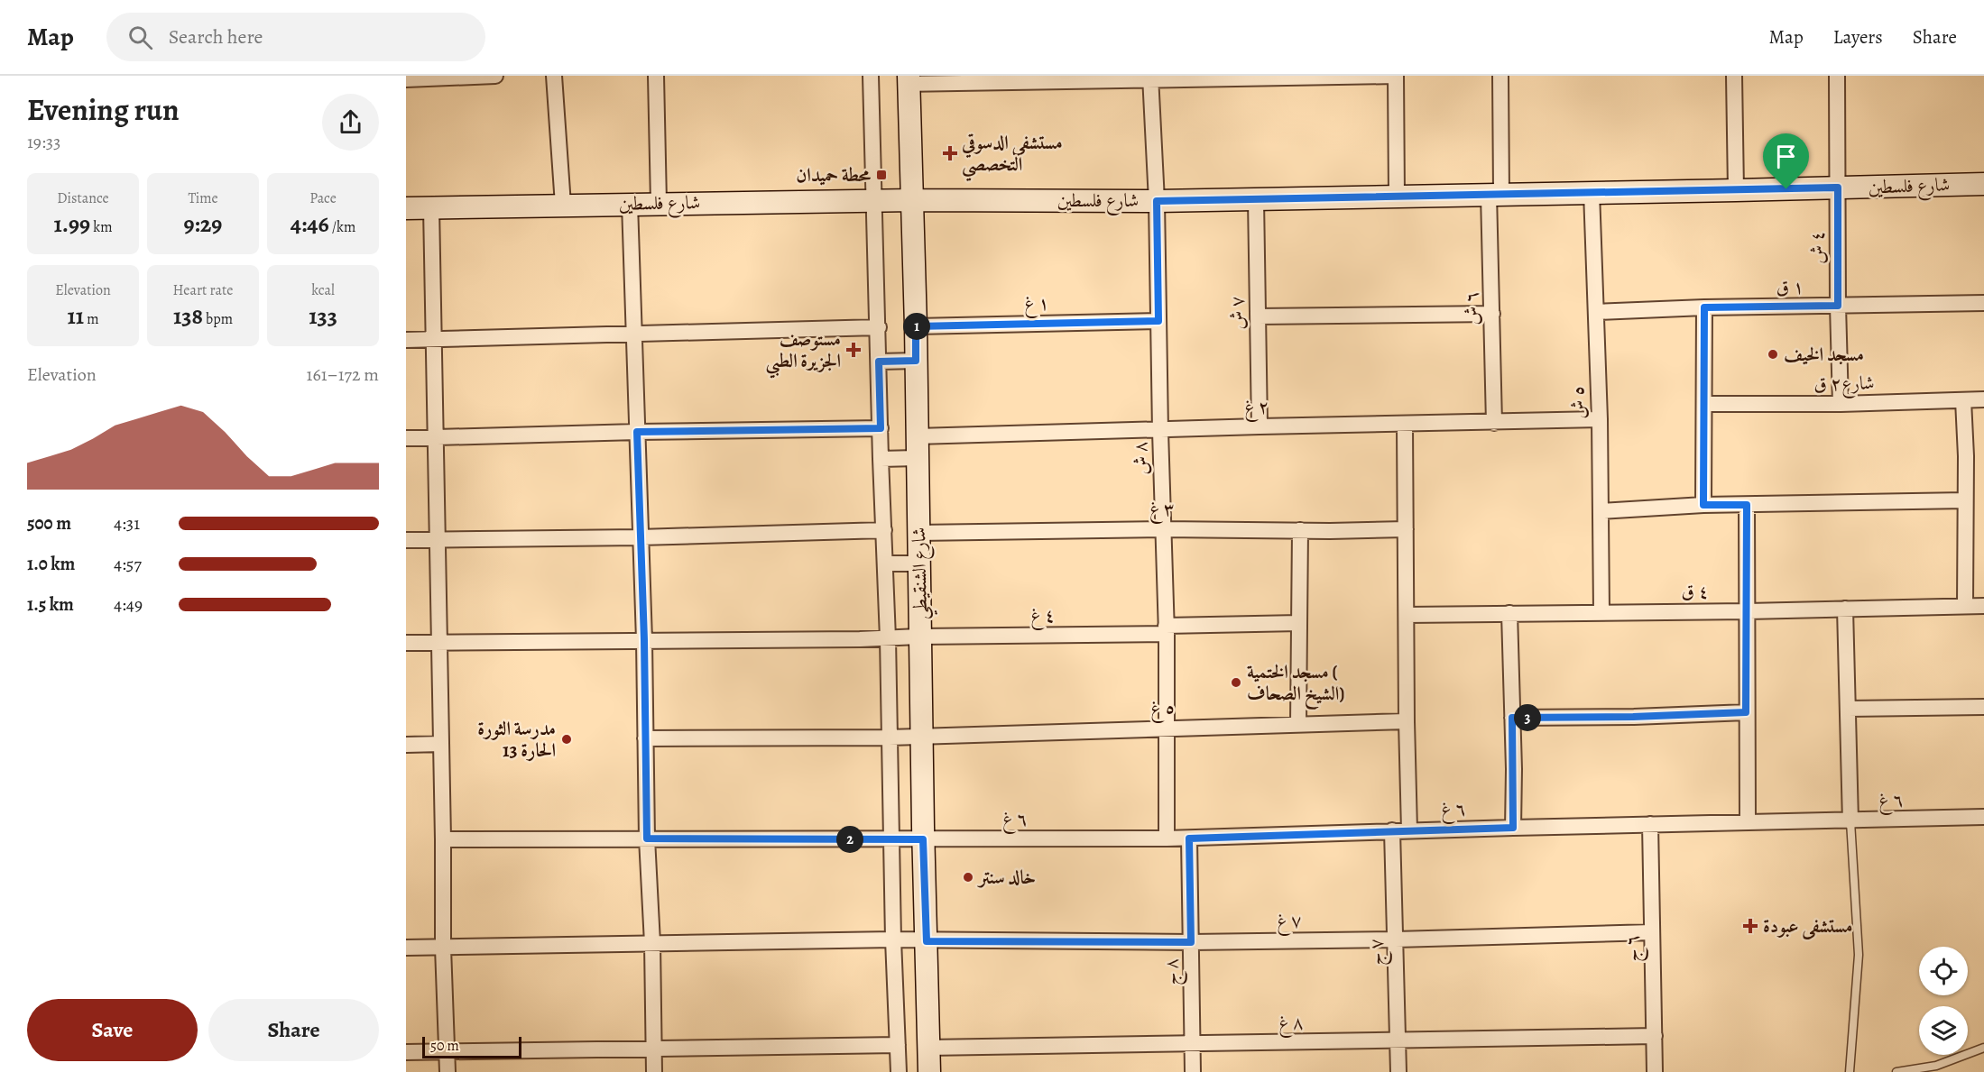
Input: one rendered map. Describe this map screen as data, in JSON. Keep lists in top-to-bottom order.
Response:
{
  "streets": {
    "street": [
      "شارع فلسطين",
      "٤ ش",
      "١ ق",
      "١ غ",
      "٦ ش",
      "٧ ش",
      "شارع٢ ق",
      "٥ ش",
      "٢ غ",
      "٨ ش",
      "٣ غ",
      "شارع الشنقيطي",
      "٤ ق",
      "٤ غ",
      "٥ غ",
      "٦ غ",
      "٧ غ",
      "٦ ج",
      "٧ ج",
      "٨ ج",
      "٨ غ"
    ]
  },
  "crossings": [
    ["شارع فلسطين", "٤ ش"],
    ["شارع فلسطين", "٦ ش"],
    ["شارع فلسطين", "٧ ش"],
    ["شارع فلسطين", "٥ ش"],
    ["شارع فلسطين", "٨ ش"],
    ["شارع فلسطين", "شارع الشنقيطي"],
    ["٤ ش", "١ ق"],
    ["٤ ش", "شارع٢ ق"],
    ["١ ق", "٥ ش"],
    ["١ غ", "٨ ش"],
    ["١ غ", "شارع الشنقيطي"],
    ["٦ ش", "٢ غ"],
    ["٧ ش", "٢ غ"],
    ["٥ ش", "٢ غ"],
    ["٥ ش", "٤ ق"],
    ["٢ غ", "٨ ش"],
    ["٢ غ", "شارع الشنقيطي"],
    ["٨ ش", "٣ غ"],
    ["٨ ش", "٤ غ"],
    ["٨ ش", "٥ غ"],
    ["٨ ش", "٦ غ"],
    ["٣ غ", "شارع الشنقيطي"],
    ["شارع الشنقيطي", "٤ غ"],
    ["شارع الشنقيطي", "٥ غ"],
    ["شارع الشنقيطي", "٦ غ"],
    ["شارع الشنقيطي", "٧ غ"],
    ["شارع الشنقيطي", "٨ غ"],
    ["٦ غ", "٦ ج"],
    ["٦ غ", "٧ ج"],
    ["٦ غ", "٨ ج"],
    ["٧ غ", "٦ ج"],
    ["٧ غ", "٧ ج"],
    ["٧ غ", "٨ ج"],
    ["٦ ج", "٨ غ"],
    ["٧ ج", "٨ غ"],
    ["٨ ج", "٨ غ"]
  ],
  "places": {
    "health": ["مستشفى الدسوقي التخصصي", "مستوصف الجزيرة الطبي", "مستشفى عبودة"],
    "transit": ["محطة حميدان"],
    "other": [
      "مسجد الخيف",
      "مسجد الختمية ( الشيخ الصحاف)",
      "مدرسة الثورة الحارة 13",
      "خالد سنتر"
    ]
  },
  "scale_bar": "50 m",
  "page": {
    "header": "Map",
    "search": "Search here",
    "nav": ["Map", "Layers", "Share"],
    "heading": ["Evening run", "19:33"],
    "stats": [
      ["Distance", "1.99 km"],
      ["Time", "9:29"],
      ["Pace", "4:46 /km"],
      ["Elevation", "11 m"],
      ["Heart rate", "138 bpm"],
      ["kcal", "133"]
    ],
    "pins": ["1", "3", "2"],
    "chart": ["Elevation", "161–172 m"],
    "list": [
      {
        "name": "500 m",
        "note": "4:31"
      },
      {
        "name": "1.0 km",
        "note": "4:57"
      },
      {
        "name": "1.5 km",
        "note": "4:49"
      }
    ],
    "buttons": ["Save", "Share"],
    "scale": "50 m"
  }
}
